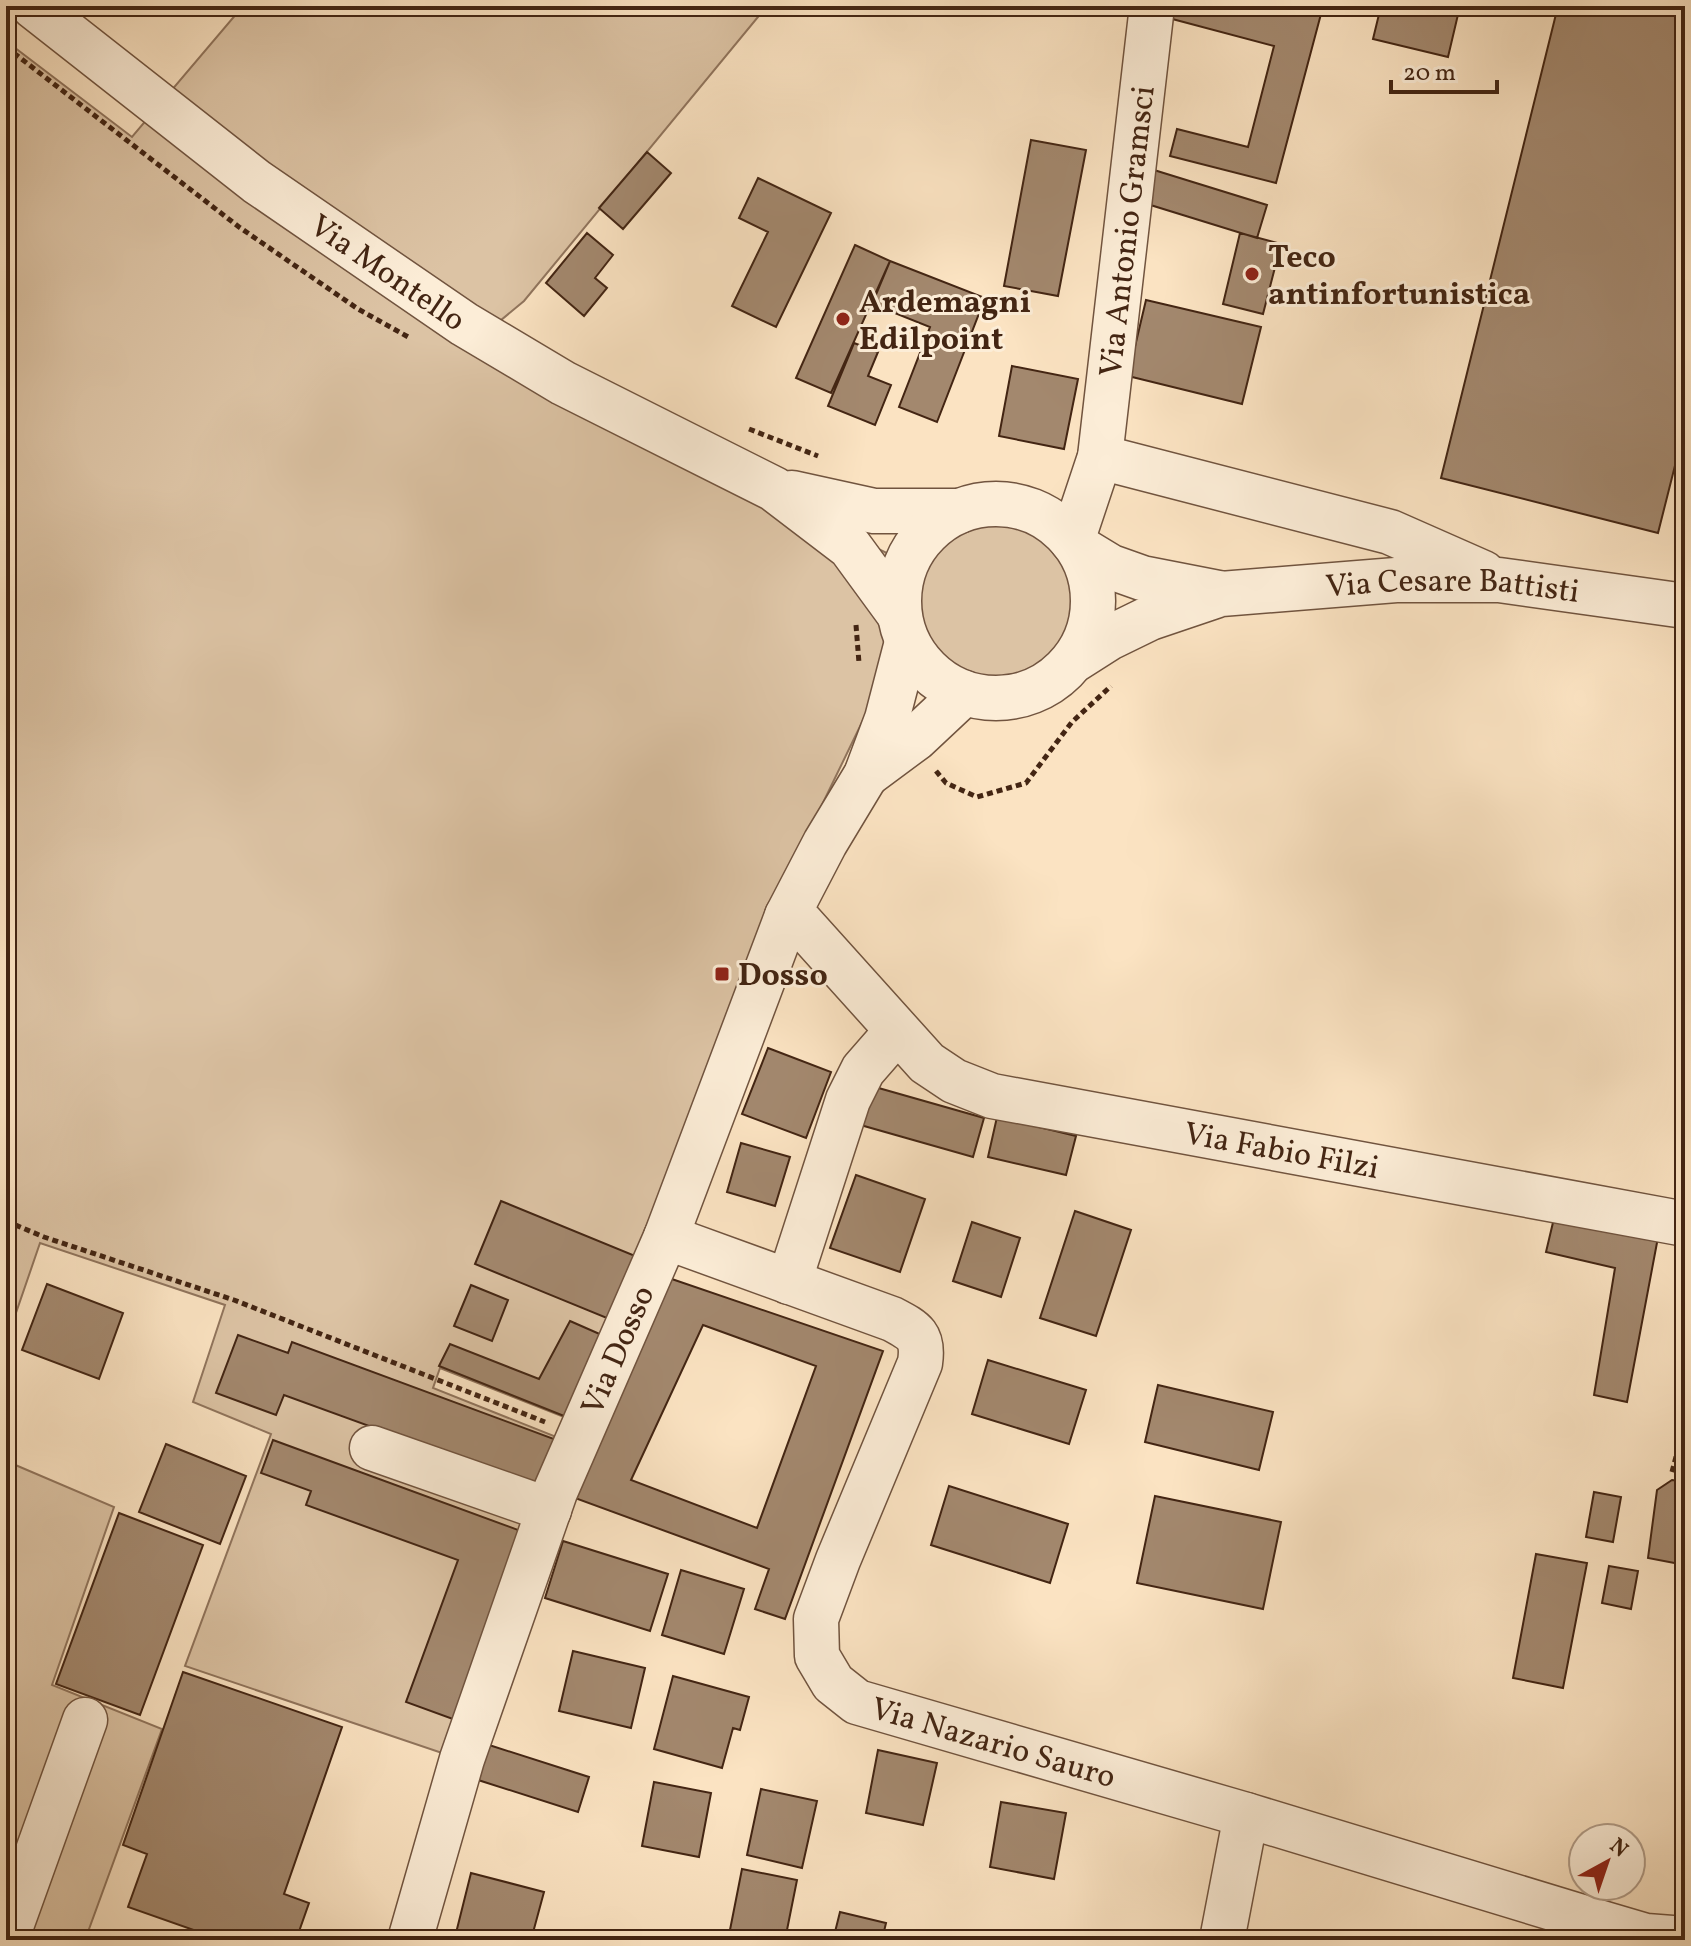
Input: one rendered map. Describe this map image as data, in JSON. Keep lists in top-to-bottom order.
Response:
{
  "streets": {
    "street": [
      "Via Antonio Gramsci",
      "Via Montello",
      "Via Cesare Battisti",
      "Via Fabio Filzi",
      "Via Dosso",
      "Via Nazario Sauro"
    ]
  },
  "crossings": [
    ["Via Antonio Gramsci", "Via Montello"],
    ["Via Antonio Gramsci", "Via Cesare Battisti"],
    ["Via Antonio Gramsci", "Via Dosso"],
    ["Via Montello", "Via Cesare Battisti"],
    ["Via Montello", "Via Dosso"],
    ["Via Cesare Battisti", "Via Dosso"],
    ["Via Fabio Filzi", "Via Dosso"],
    ["Via Dosso", "Via Nazario Sauro"]
  ],
  "places": {
    "other": ["Teco antinfortunistica", "Ardemagni Edilpoint"],
    "transit": ["Dosso"]
  },
  "scale_bar": "20 m",
  "north": "top right"
}
